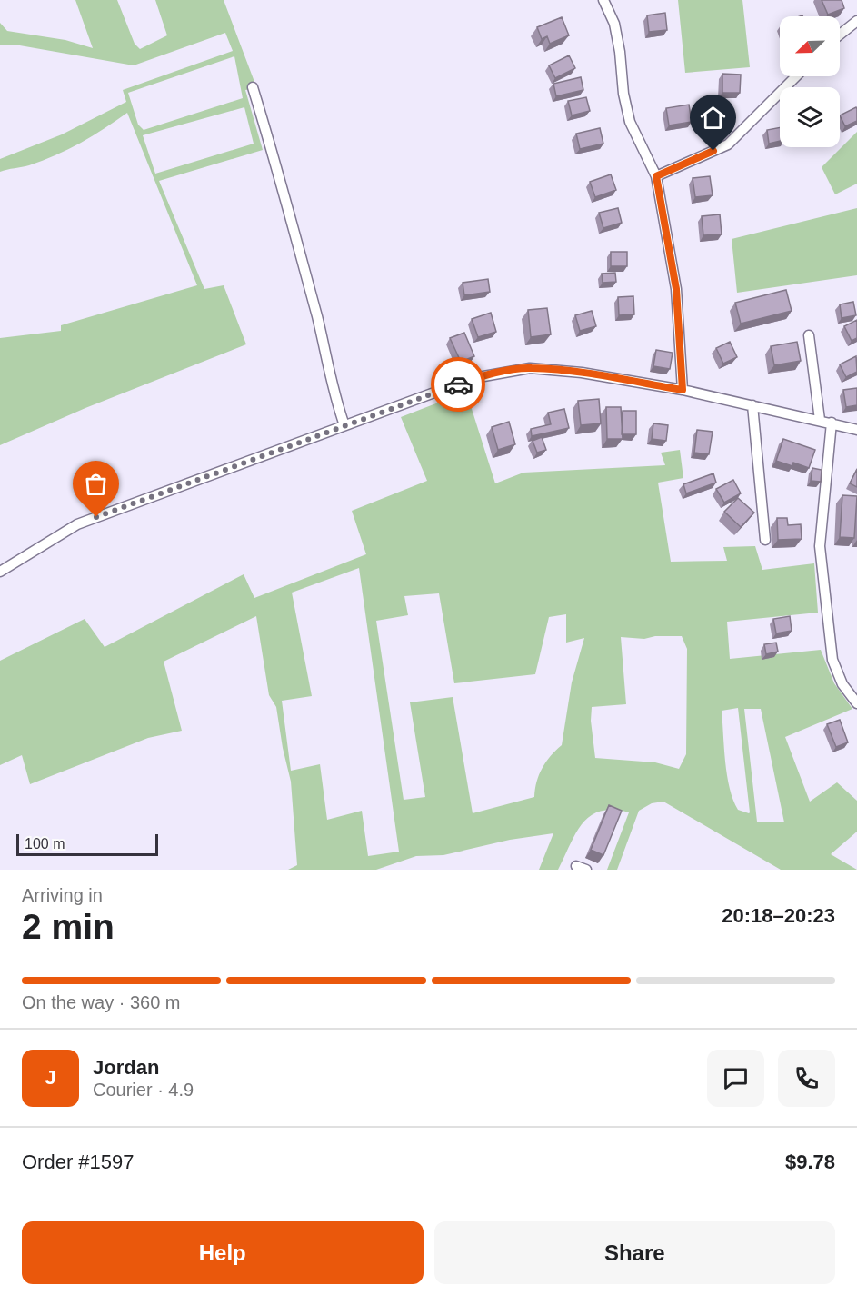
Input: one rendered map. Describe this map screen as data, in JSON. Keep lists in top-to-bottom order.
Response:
{
  "scale_bar": "100 m",
  "north": "bottom left",
  "page": {
    "scale": "100 m",
    "heading": ["2 min", "Arriving in", "20:18–20:23"],
    "panel": [
      "Jordan",
      "Courier · 4.9",
      "Order #1597",
      "$9.78"
    ],
    "bar": "On the way · 360 m",
    "round": "J",
    "buttons": ["Help", "Share"]
  }
}
